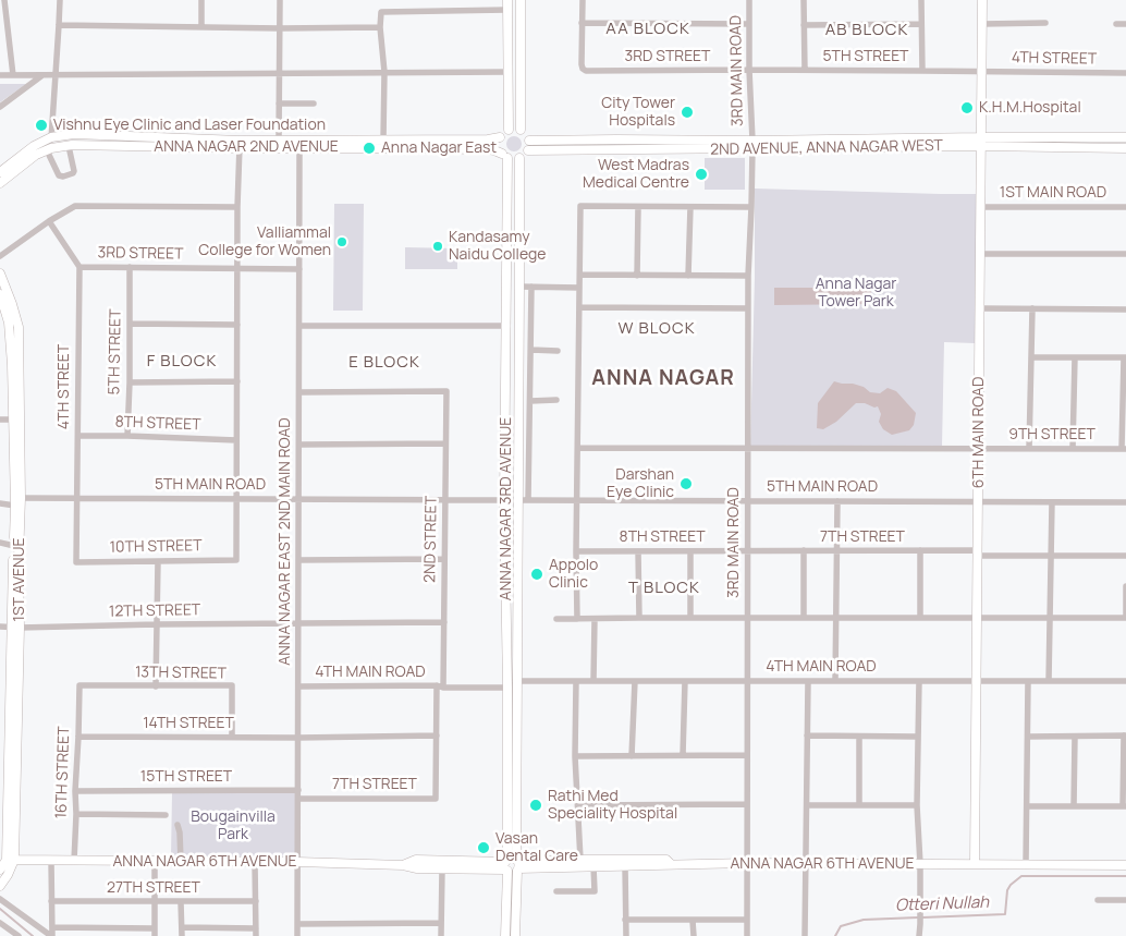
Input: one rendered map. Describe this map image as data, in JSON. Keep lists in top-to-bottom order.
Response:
{
  "streets": {
    "main road": [
      "ANNA NAGAR 2ND AVENUE",
      "2ND AVENUE, ANNA NAGAR WEST",
      "6TH MAIN ROAD",
      "ANNA NAGAR 3RD AVENUE",
      "1ST AVENUE",
      "ANNA NAGAR 6TH AVENUE"
    ],
    "street": [
      "3RD STREET",
      "5TH STREET",
      "4TH STREET",
      "3RD MAIN ROAD",
      "1ST MAIN ROAD",
      "8TH STREET",
      "9TH STREET",
      "5TH MAIN ROAD",
      "7TH STREET",
      "2ND STREET",
      "ANNA NAGAR EAST 2ND MAIN ROAD",
      "10TH STREET",
      "12TH STREET",
      "4TH MAIN ROAD",
      "13TH STREET",
      "14TH STREET",
      "16TH STREET",
      "15TH STREET",
      "27TH STREET"
    ]
  },
  "crossings": [
    ["3RD STREET", "5TH STREET"],
    ["3RD STREET", "4TH STREET"],
    ["3RD STREET", "3RD MAIN ROAD"],
    ["3RD STREET", "ANNA NAGAR EAST 2ND MAIN ROAD"],
    ["5TH STREET", "4TH STREET"],
    ["5TH STREET", "3RD MAIN ROAD"],
    ["5TH STREET", "8TH STREET"],
    ["5TH STREET", "6TH MAIN ROAD"],
    ["4TH STREET", "8TH STREET"],
    ["4TH STREET", "6TH MAIN ROAD"],
    ["4TH STREET", "5TH MAIN ROAD"],
    ["4TH STREET", "10TH STREET"],
    ["3RD MAIN ROAD", "2ND AVENUE, ANNA NAGAR WEST"],
    ["3RD MAIN ROAD", "8TH STREET"],
    ["3RD MAIN ROAD", "9TH STREET"],
    ["3RD MAIN ROAD", "5TH MAIN ROAD"],
    ["3RD MAIN ROAD", "7TH STREET"],
    ["3RD MAIN ROAD", "4TH MAIN ROAD"],
    ["3RD MAIN ROAD", "ANNA NAGAR 6TH AVENUE"],
    ["ANNA NAGAR 2ND AVENUE", "2ND AVENUE, ANNA NAGAR WEST"],
    ["ANNA NAGAR 2ND AVENUE", "ANNA NAGAR 3RD AVENUE"],
    ["ANNA NAGAR 2ND AVENUE", "ANNA NAGAR EAST 2ND MAIN ROAD"],
    ["2ND AVENUE, ANNA NAGAR WEST", "6TH MAIN ROAD"],
    ["2ND AVENUE, ANNA NAGAR WEST", "ANNA NAGAR 3RD AVENUE"],
    ["1ST MAIN ROAD", "6TH MAIN ROAD"],
    ["8TH STREET", "7TH STREET"],
    ["6TH MAIN ROAD", "9TH STREET"],
    ["6TH MAIN ROAD", "5TH MAIN ROAD"],
    ["6TH MAIN ROAD", "7TH STREET"],
    ["6TH MAIN ROAD", "4TH MAIN ROAD"],
    ["6TH MAIN ROAD", "ANNA NAGAR 6TH AVENUE"],
    ["5TH MAIN ROAD", "ANNA NAGAR 3RD AVENUE"],
    ["5TH MAIN ROAD", "2ND STREET"],
    ["5TH MAIN ROAD", "ANNA NAGAR EAST 2ND MAIN ROAD"],
    ["5TH MAIN ROAD", "10TH STREET"],
    ["5TH MAIN ROAD", "1ST AVENUE"],
    ["ANNA NAGAR 3RD AVENUE", "4TH MAIN ROAD"],
    ["ANNA NAGAR 3RD AVENUE", "ANNA NAGAR 6TH AVENUE"],
    ["7TH STREET", "2ND STREET"],
    ["7TH STREET", "ANNA NAGAR EAST 2ND MAIN ROAD"],
    ["7TH STREET", "4TH MAIN ROAD"],
    ["7TH STREET", "14TH STREET"],
    ["2ND STREET", "ANNA NAGAR EAST 2ND MAIN ROAD"],
    ["2ND STREET", "4TH MAIN ROAD"],
    ["ANNA NAGAR EAST 2ND MAIN ROAD", "12TH STREET"],
    ["ANNA NAGAR EAST 2ND MAIN ROAD", "4TH MAIN ROAD"],
    ["ANNA NAGAR EAST 2ND MAIN ROAD", "14TH STREET"],
    ["ANNA NAGAR EAST 2ND MAIN ROAD", "15TH STREET"],
    ["ANNA NAGAR EAST 2ND MAIN ROAD", "ANNA NAGAR 6TH AVENUE"],
    ["1ST AVENUE", "12TH STREET"],
    ["1ST AVENUE", "ANNA NAGAR 6TH AVENUE"],
    ["13TH STREET", "14TH STREET"],
    ["13TH STREET", "16TH STREET"],
    ["14TH STREET", "16TH STREET"],
    ["16TH STREET", "15TH STREET"],
    ["16TH STREET", "ANNA NAGAR 6TH AVENUE"]
  ],
  "districts": [
    "AA BLOCK",
    "AB BLOCK",
    "W BLOCK",
    "F BLOCK",
    "E BLOCK",
    "ANNA NAGAR",
    "T BLOCK"
  ],
  "water": ["Otteri Nullah"],
  "parks": ["Anna Nagar Tower Park", "Bougainvilla Park"],
  "places": [
    "K.H.M.Hospital",
    "City Tower Hospitals",
    "Vishnu Eye Clinic and Laser Foundation",
    "Anna Nagar East",
    "West Madras Medical Centre",
    "Valliammal College for Women",
    "Kandasamy Naidu College",
    "Darshan Eye Clinic",
    "Appolo Clinic",
    "Rathi Med Speciality Hospital",
    "Vasan Dental Care"
  ]
}
